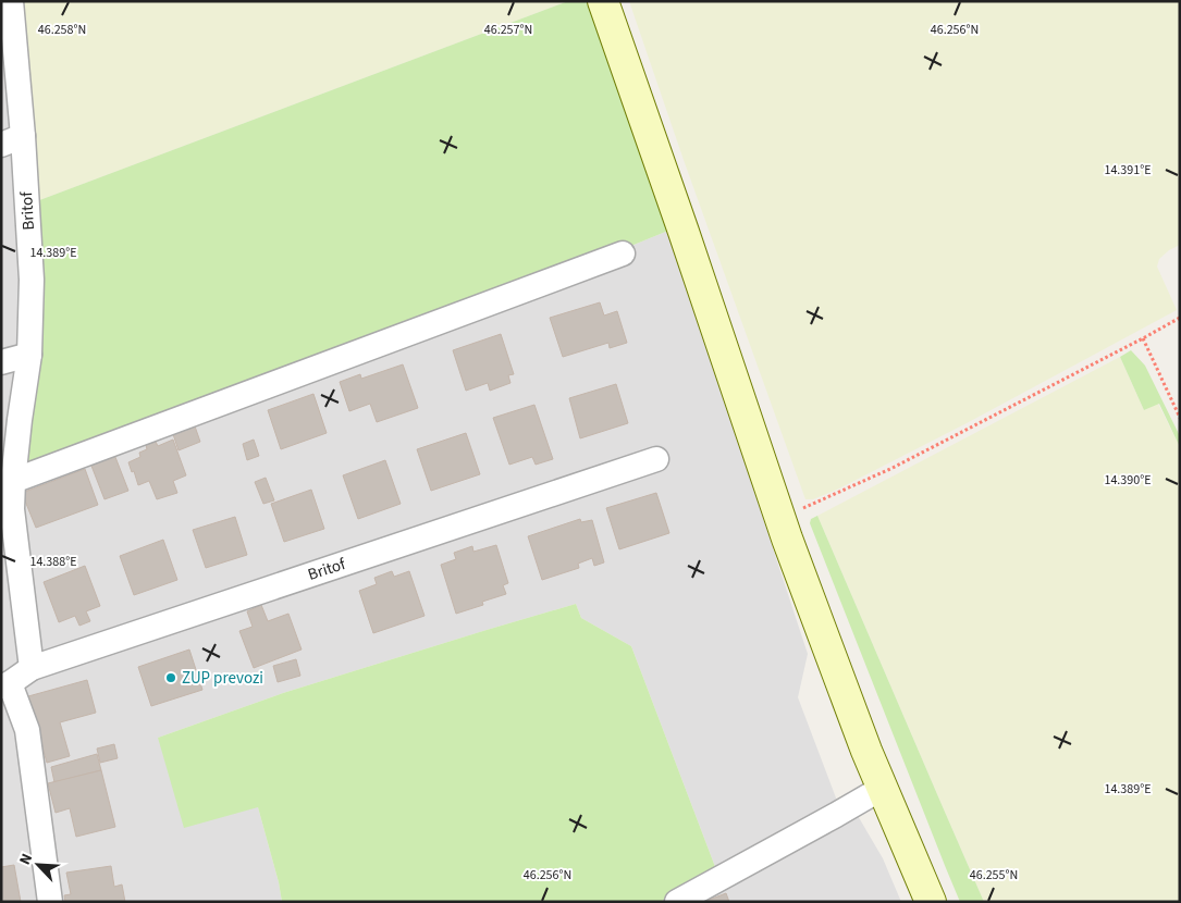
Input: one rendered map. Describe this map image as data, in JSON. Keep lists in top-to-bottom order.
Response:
{
  "streets": {
    "street": ["Britof"]
  },
  "places": ["ZUP prevozi"],
  "north": "top left",
  "coordinates": [
    "46.258°N",
    "46.257°N",
    "46.256°N",
    "14.391°E",
    "14.389°E",
    "14.390°E",
    "14.388°E",
    "46.255°N"
  ]
}
